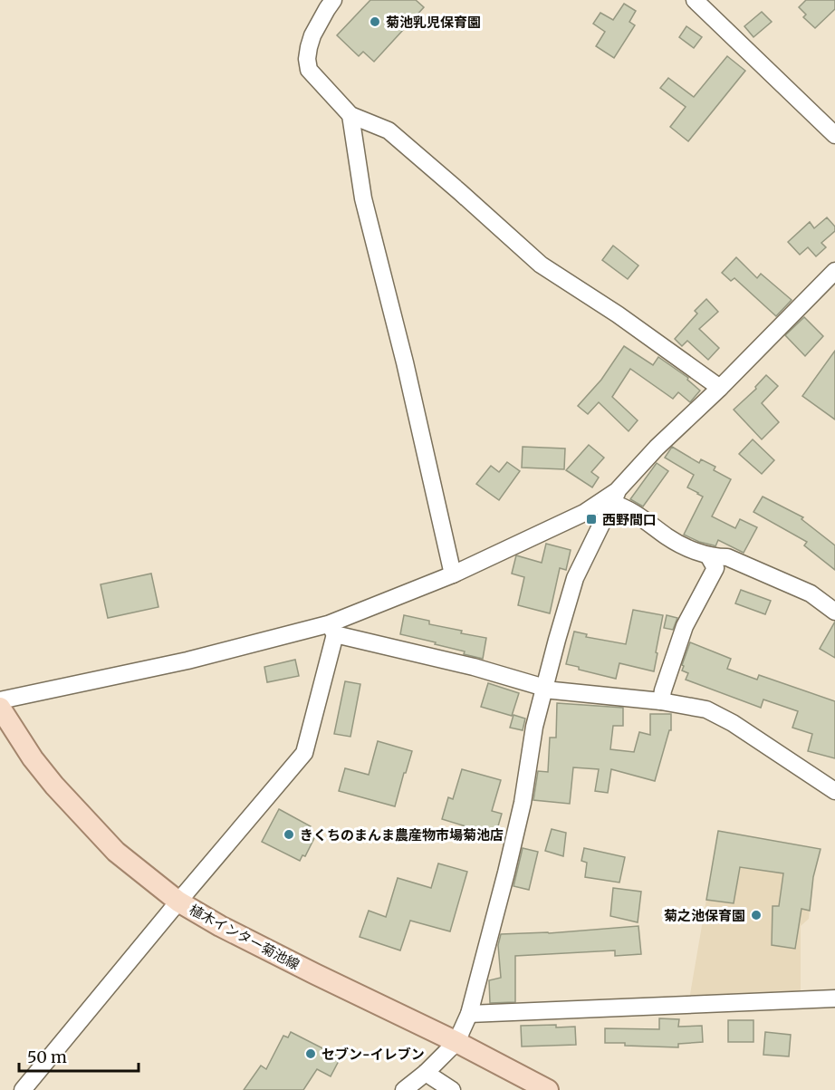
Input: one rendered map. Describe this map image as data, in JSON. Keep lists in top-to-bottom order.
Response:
{
  "streets": {
    "main road": ["植木インター菊池線"]
  },
  "places": {
    "other": [
      "菊池乳児保育園",
      "きくちのまんま農産物市場菊池店",
      "菊之池保育園",
      "セブン-イレブン"
    ],
    "transit": ["西野間口"]
  },
  "scale_bar": "50 m"
}
